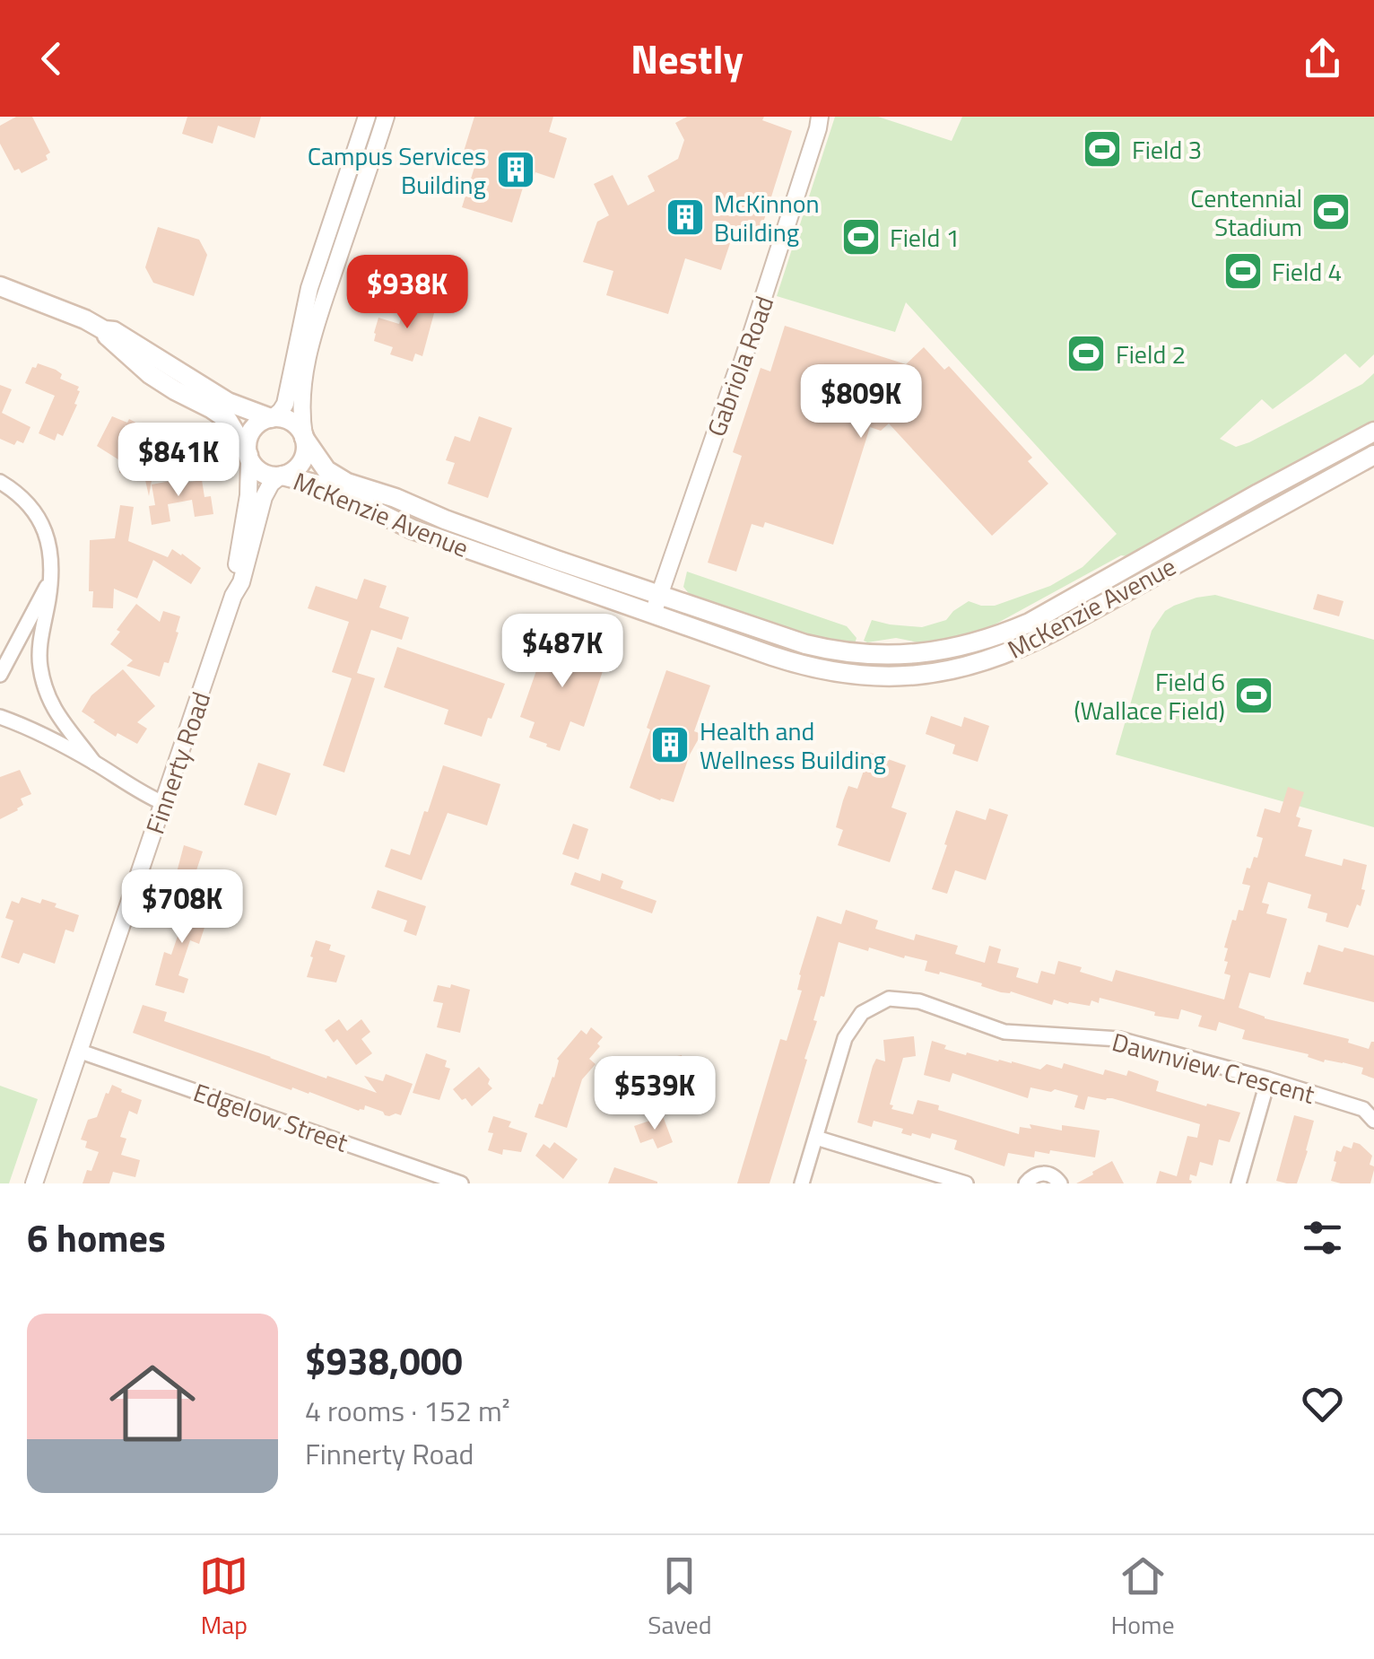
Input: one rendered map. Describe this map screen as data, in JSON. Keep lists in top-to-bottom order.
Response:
{
  "streets": {
    "main road": ["McKenzie Avenue"],
    "street": [
      "Gabriola Road",
      "Finnerty Road",
      "Dawnview Crescent",
      "Edgelow Street"
    ]
  },
  "crossings": [
    ["Gabriola Road", "McKenzie Avenue"],
    ["McKenzie Avenue", "Finnerty Road"],
    ["Finnerty Road", "Edgelow Street"]
  ],
  "places": {
    "sports": [
      "Field 3",
      "Centennial Stadium",
      "Field 1",
      "Field 4",
      "Field 2",
      "Field 6 (Wallace Field)"
    ],
    "building": ["Campus Services Building", "McKinnon Building", "Health and Wellness Building"]
  },
  "page": {
    "header": "Nestly",
    "price": [
      "$938K",
      "$809K",
      "$841K",
      "$487K",
      "$708K",
      "$539K"
    ],
    "heading": "6 homes",
    "list": [
      {
        "name": "$938,000",
        "note": "4 rooms · 152 m² · Finnerty Road"
      }
    ],
    "tabs": ["Map", "Saved", "Home"]
  }
}
